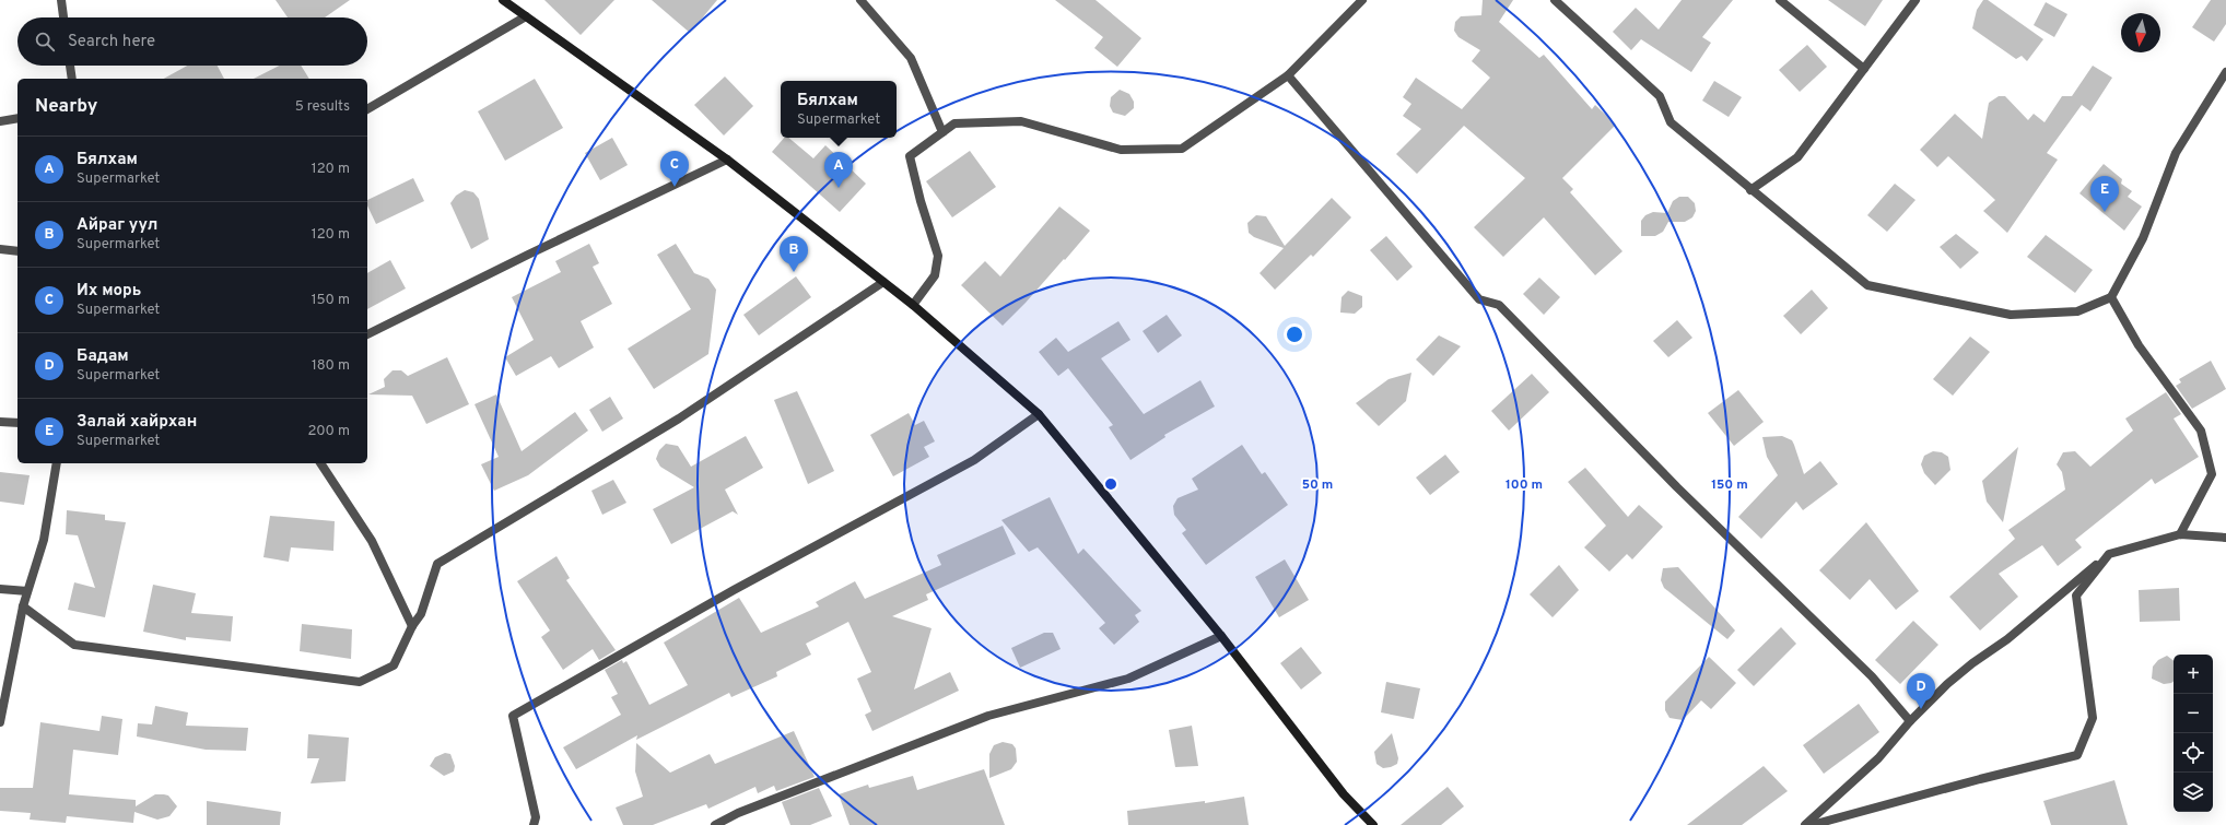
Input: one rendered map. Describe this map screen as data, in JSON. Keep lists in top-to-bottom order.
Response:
{
  "north": "bottom",
  "page": {
    "search": "Search here",
    "heading": ["Nearby", "5 results"],
    "popup": ["Бялхам", "Supermarket"],
    "list": [
      {
        "mark": "A",
        "name": "Бялхам",
        "note": "Supermarket",
        "value": "120 m"
      },
      {
        "mark": "B",
        "name": "Айраг уул",
        "note": "Supermarket",
        "value": "120 m"
      },
      {
        "mark": "C",
        "name": "Их морь",
        "note": "Supermarket",
        "value": "150 m"
      },
      {
        "mark": "D",
        "name": "Бадам",
        "note": "Supermarket",
        "value": "180 m"
      },
      {
        "mark": "E",
        "name": "Залай хайрхан",
        "note": "Supermarket",
        "value": "200 m"
      }
    ],
    "pins": [
      "C",
      "A",
      "E",
      "B",
      "D"
    ],
    "map_buttons": ["+", "−"]
  },
  "rings": ["50 m", "100 m", "150 m"]
}
